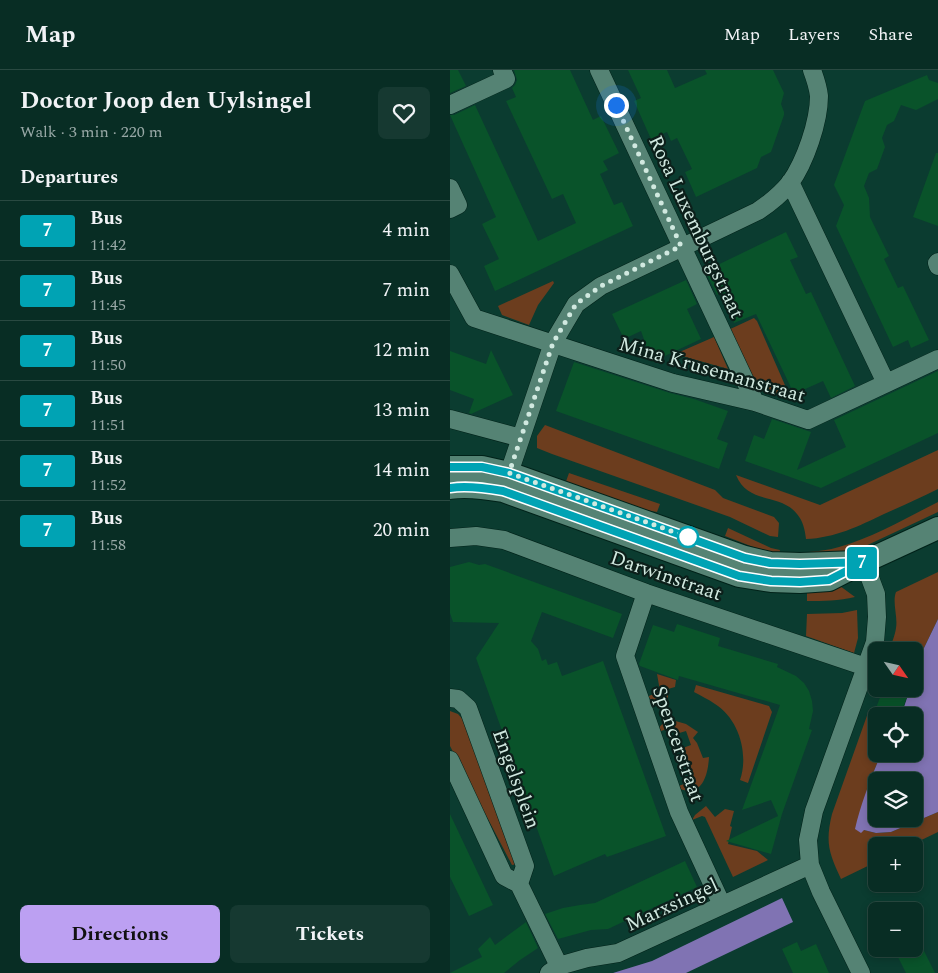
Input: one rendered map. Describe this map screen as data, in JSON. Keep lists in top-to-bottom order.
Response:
{
  "streets": {
    "street": [
      "Rosa Luxemburgstraat",
      "Mina Krusemanstraat",
      "Darwinstraat",
      "Spencerstraat",
      "Engelsplein",
      "Marxsingel"
    ]
  },
  "crossings": [
    ["Rosa Luxemburgstraat", "Mina Krusemanstraat"],
    ["Darwinstraat", "Spencerstraat"],
    ["Spencerstraat", "Marxsingel"]
  ],
  "lines": ["bus line 7"],
  "north": "bottom right",
  "page": {
    "header": "Map",
    "nav": ["Map", "Layers", "Share"],
    "heading": [
      ["Doctor Joop den Uylsingel", "Walk · 3 min · 220 m"],
      "Departures"
    ],
    "on_map": "7",
    "list": [
      {
        "mark": "7",
        "name": "Bus",
        "note": "11:42",
        "value": "4 min"
      },
      {
        "mark": "7",
        "name": "Bus",
        "note": "11:45",
        "value": "7 min"
      },
      {
        "mark": "7",
        "name": "Bus",
        "note": "11:50",
        "value": "12 min"
      },
      {
        "mark": "7",
        "name": "Bus",
        "note": "11:51",
        "value": "13 min"
      },
      {
        "mark": "7",
        "name": "Bus",
        "note": "11:52",
        "value": "14 min"
      },
      {
        "mark": "7",
        "name": "Bus",
        "note": "11:58",
        "value": "20 min"
      }
    ],
    "map_buttons": ["+", "−"],
    "buttons": ["Directions", "Tickets"]
  }
}
